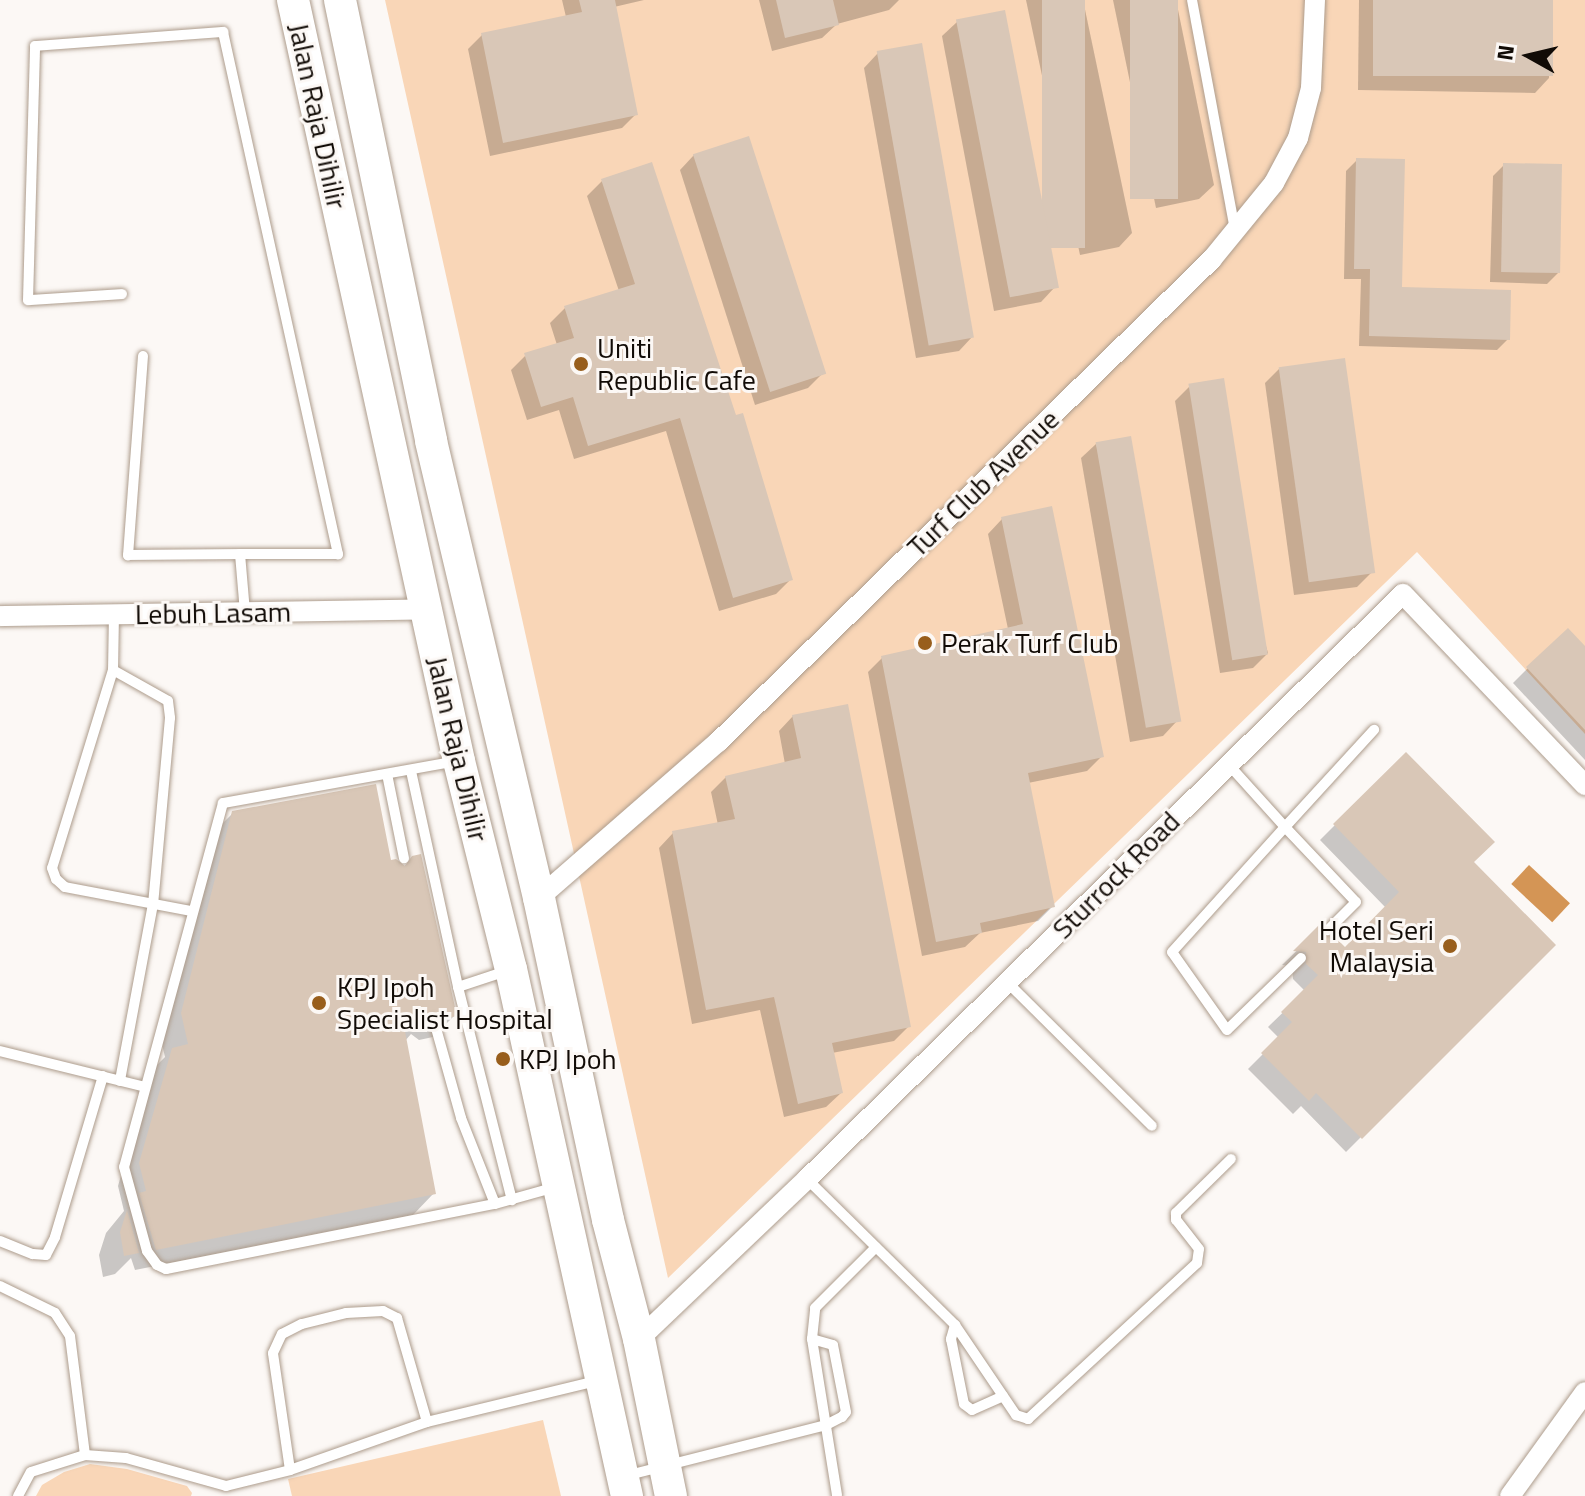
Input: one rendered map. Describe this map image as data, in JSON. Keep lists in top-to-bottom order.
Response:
{
  "streets": {
    "main road": ["Jalan Raja Dihilir"],
    "street": ["Turf Club Avenue", "Lebuh Lasam", "Sturrock Road"]
  },
  "crossings": [
    ["Jalan Raja Dihilir", "Turf Club Avenue"],
    ["Jalan Raja Dihilir", "Lebuh Lasam"],
    ["Jalan Raja Dihilir", "Sturrock Road"]
  ],
  "places": [
    "Uniti Republic Cafe",
    "Perak Turf Club",
    "Hotel Seri Malaysia",
    "KPJ Ipoh Specialist Hospital",
    "KPJ Ipoh"
  ],
  "north": "left"
}
